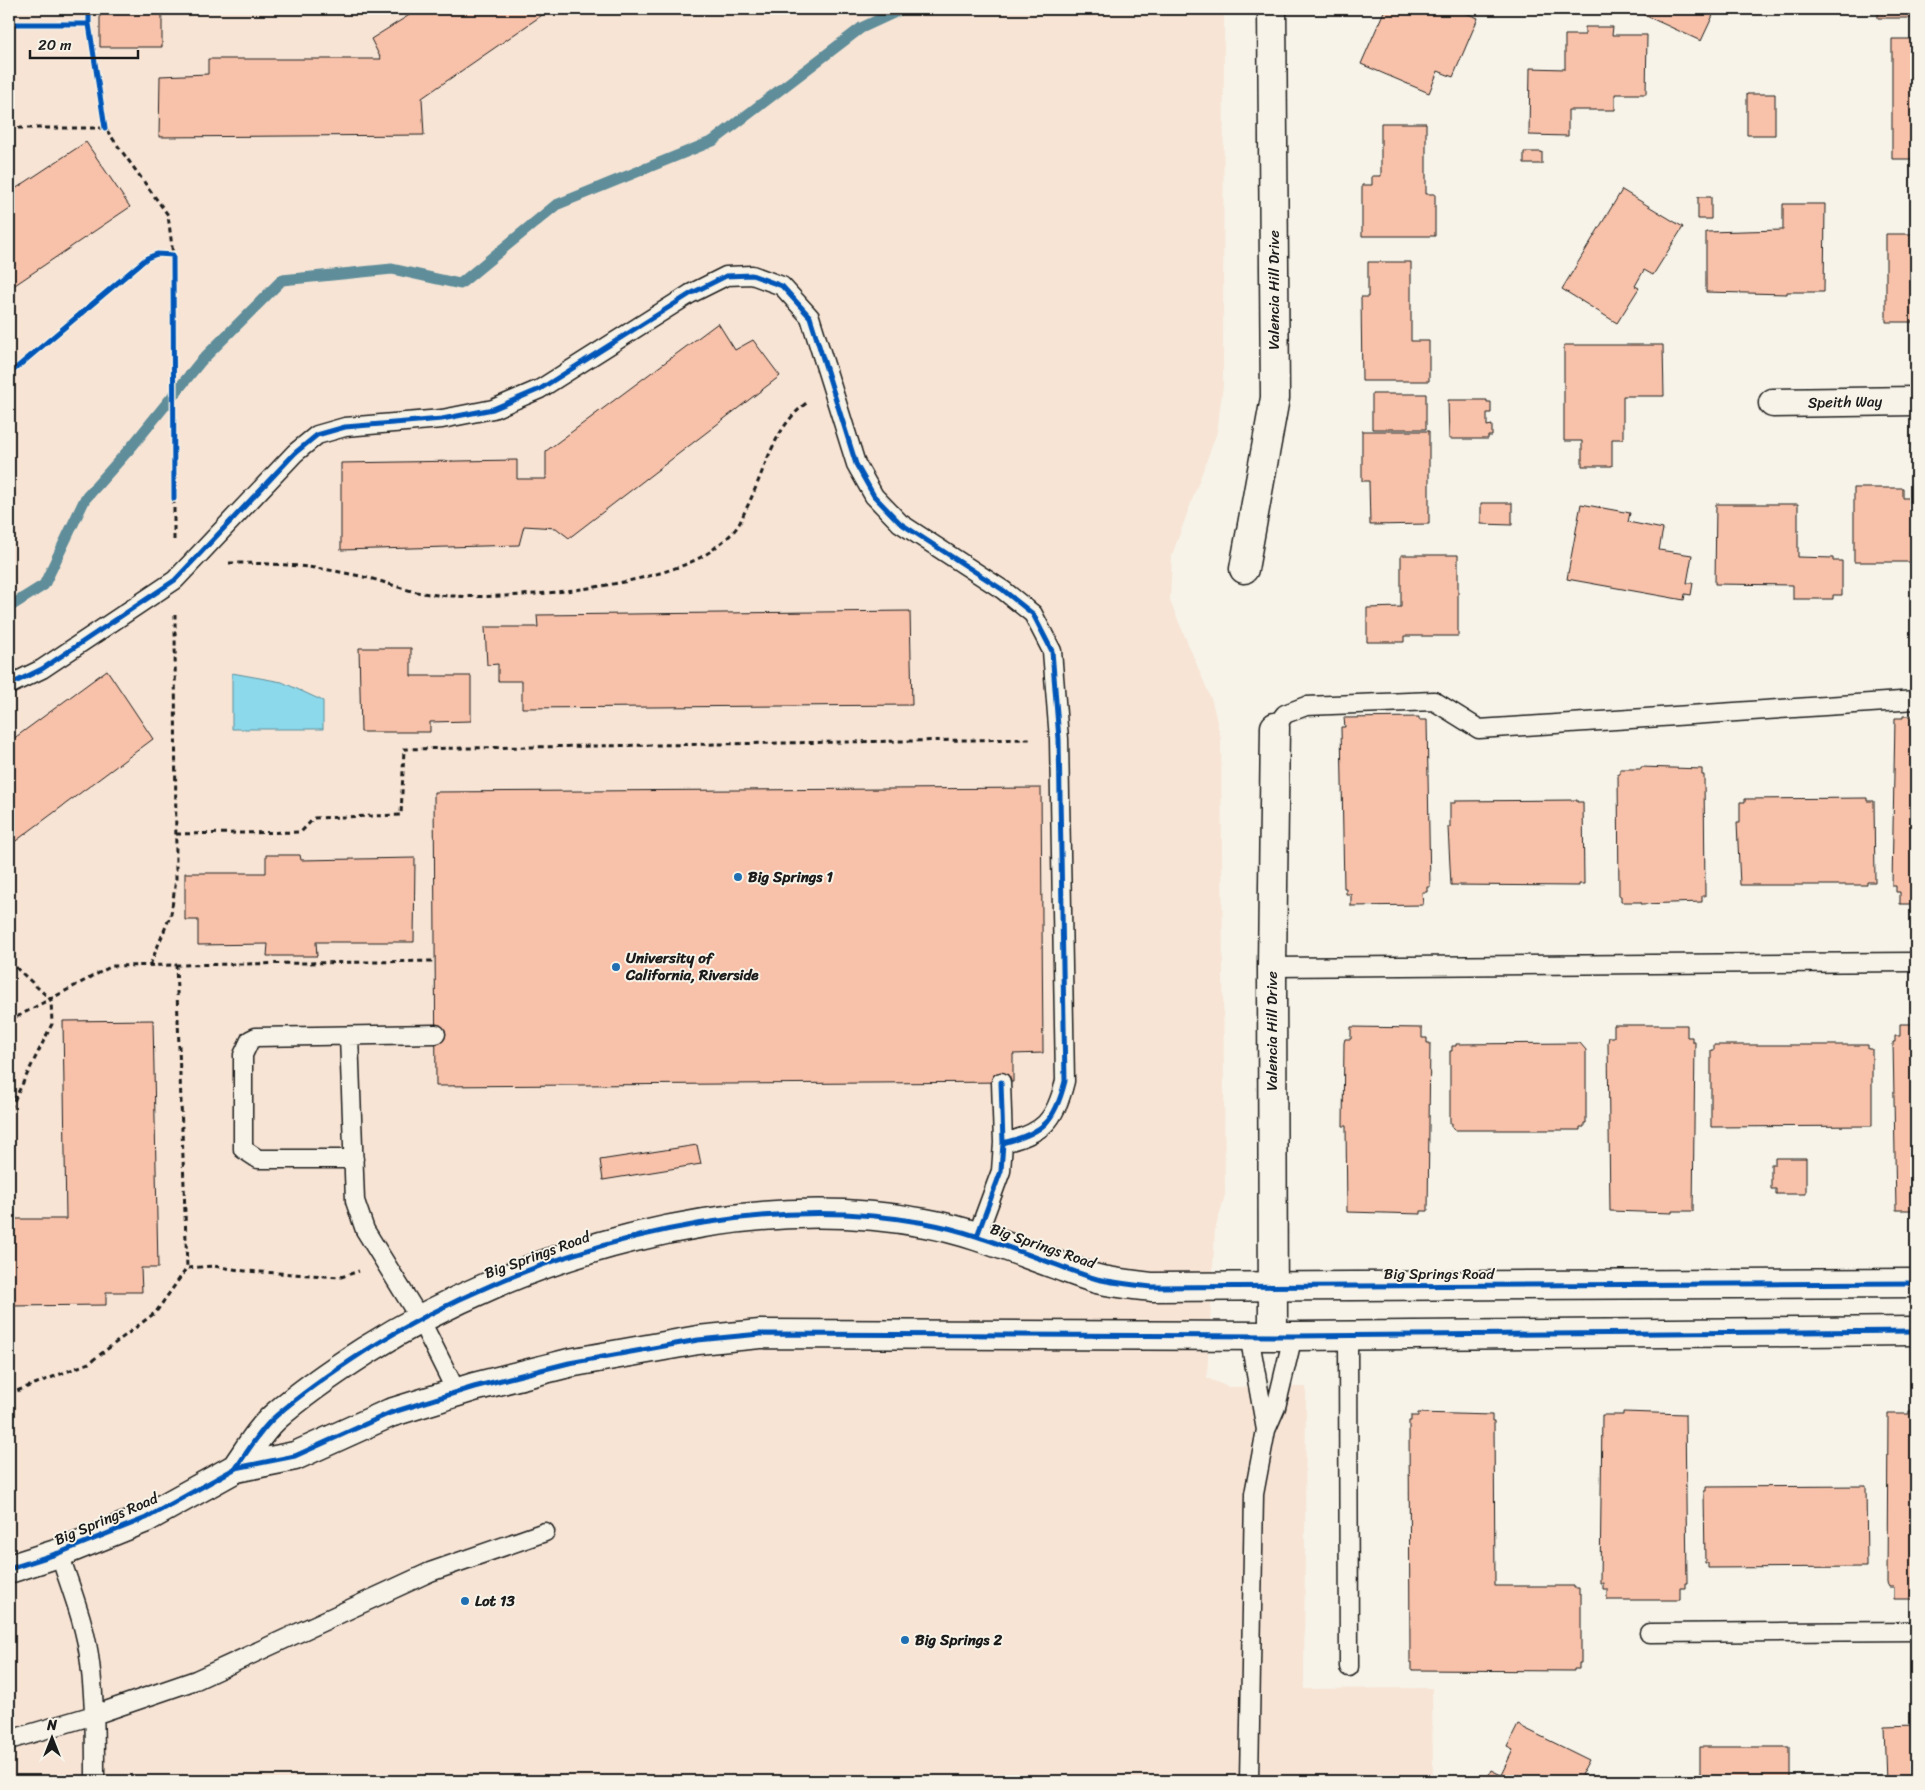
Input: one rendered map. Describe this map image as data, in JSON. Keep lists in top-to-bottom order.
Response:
{
  "streets": {
    "street": ["Valencia Hill Drive", "Speith Way", "Big Springs Road"]
  },
  "crossings": [
    ["Valencia Hill Drive", "Big Springs Road"]
  ],
  "places": [
    "Big Springs 1",
    "University of California, Riverside",
    "Lot 13",
    "Big Springs 2"
  ],
  "scale_bar": "20 m",
  "north": "top"
}
